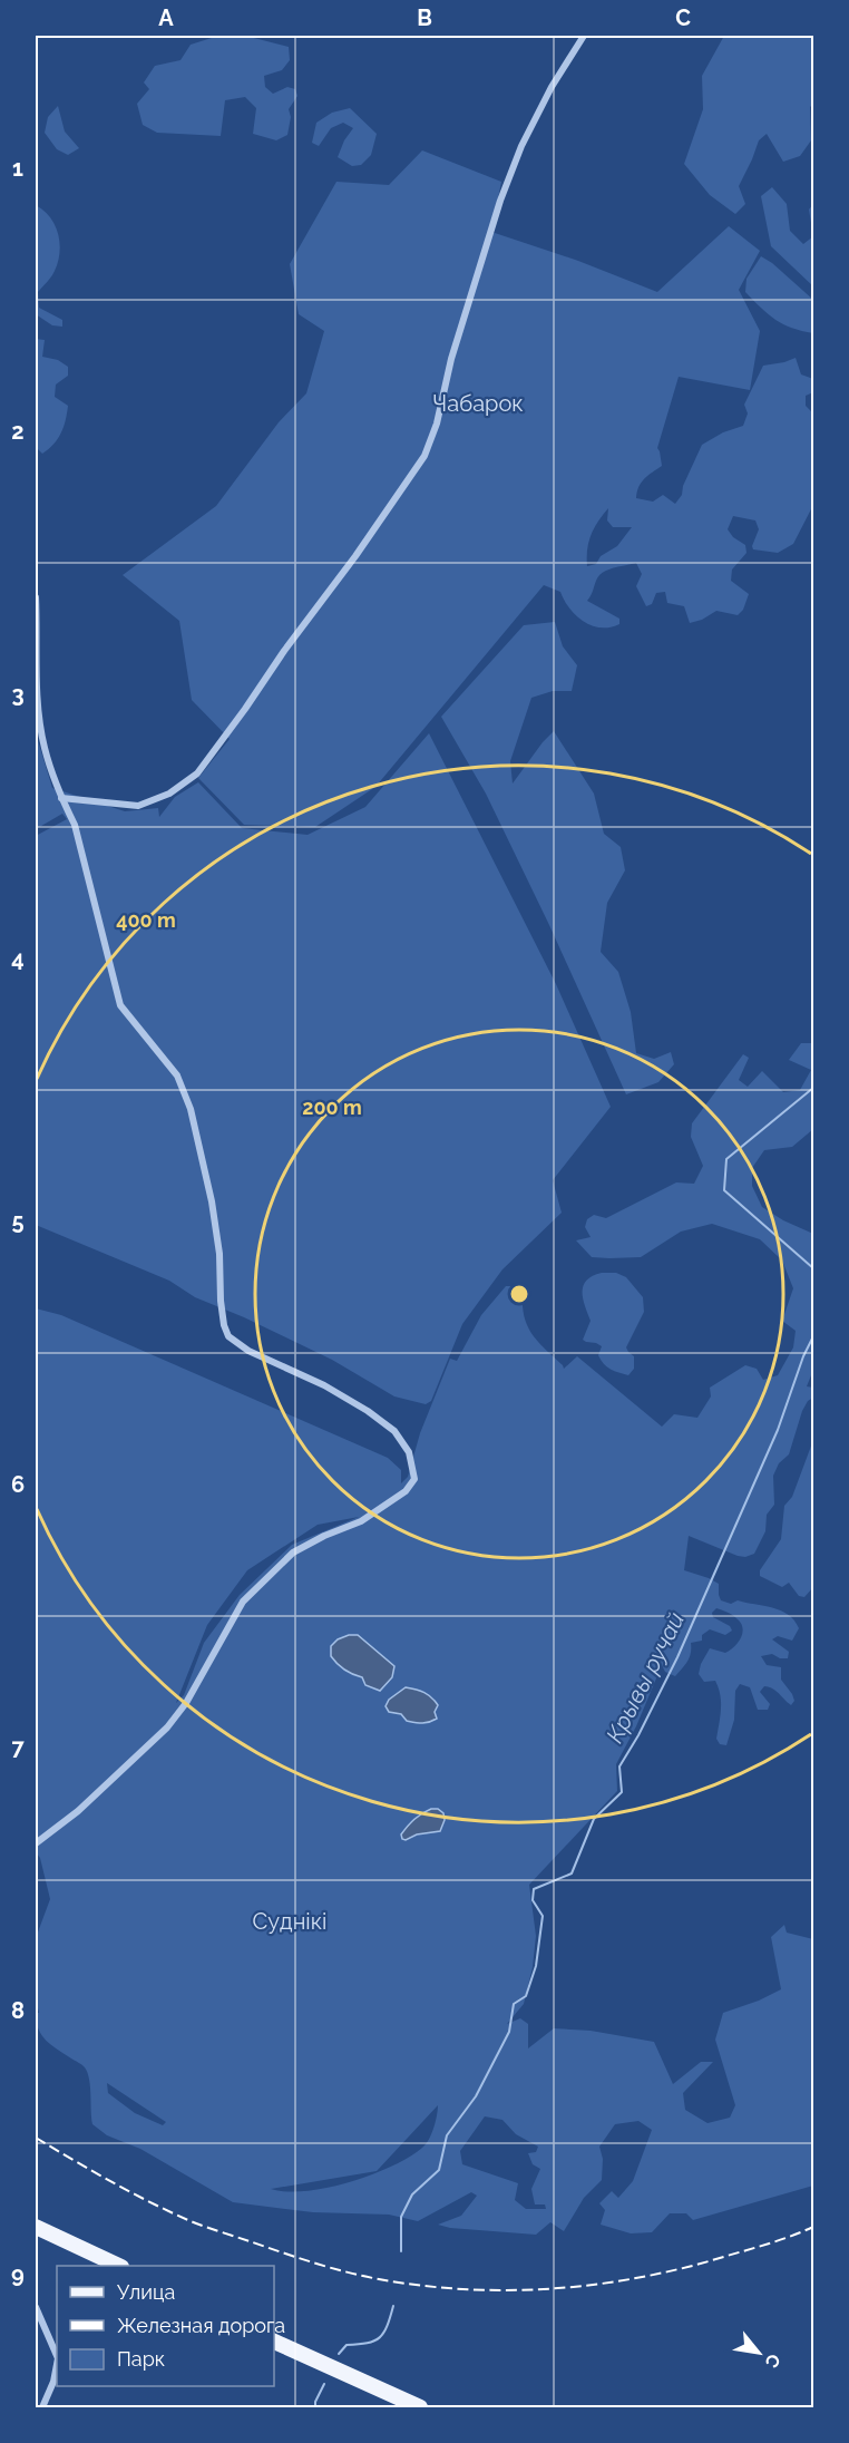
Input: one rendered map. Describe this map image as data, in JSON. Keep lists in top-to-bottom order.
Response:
{
  "water": ["Крывы ручай"],
  "parks": ["Чабарок", "Суднікі"],
  "legend": ["Улица", "Железная дорога", "Парк"],
  "north": "bottom right",
  "grid": {
    "columns": ["A", "B", "C"],
    "rows": [
      "1",
      "2",
      "3",
      "4",
      "5",
      "6",
      "7",
      "8",
      "9"
    ]
  },
  "rings": ["400 m", "200 m"]
}
